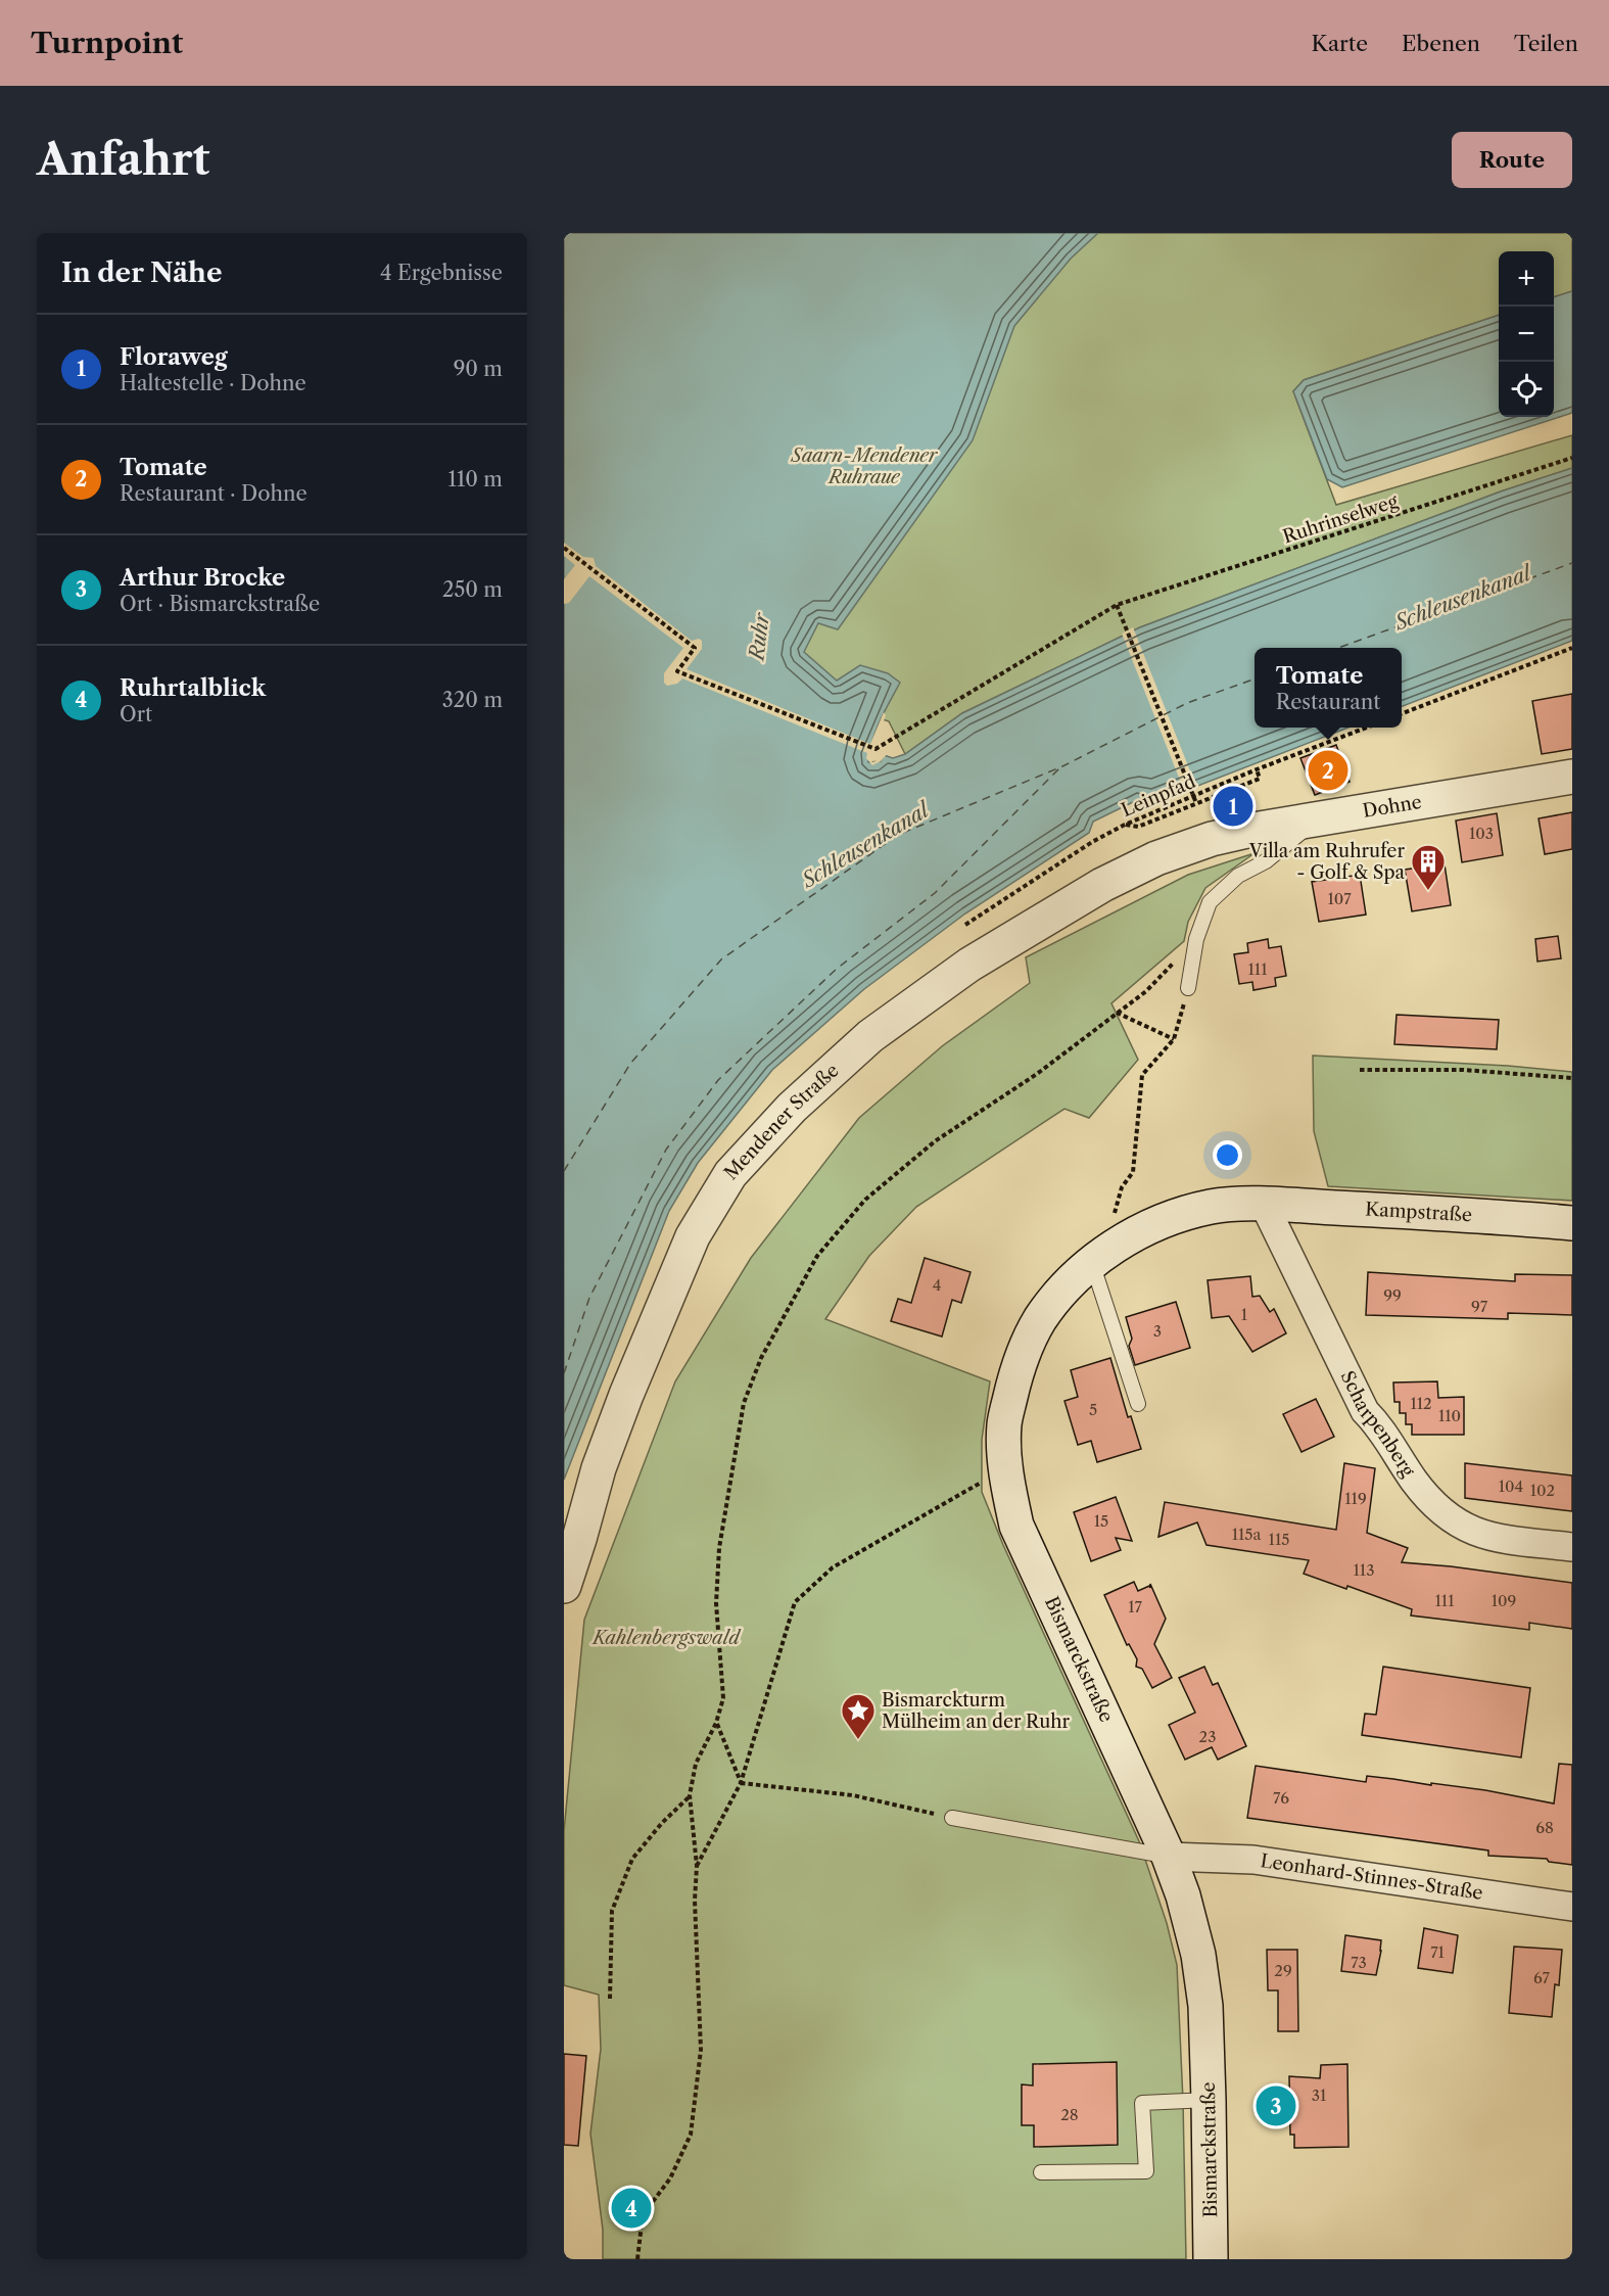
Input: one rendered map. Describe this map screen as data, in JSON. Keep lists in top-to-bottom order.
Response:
{
  "streets": {
    "main road": [
      "Dohne",
      "Mendener Straße",
      "Kampstraße",
      "Bismarckstraße"
    ],
    "street": ["Scharpenberg", "Leonhard-Stinnes-Straße"],
    "path": ["Ruhrinselweg", "Leinpfad"]
  },
  "crossings": [
    ["Dohne", "Mendener Straße"],
    ["Kampstraße", "Scharpenberg"],
    ["Kampstraße", "Bismarckstraße"],
    ["Scharpenberg", "Bismarckstraße"],
    ["Bismarckstraße", "Leonhard-Stinnes-Straße"]
  ],
  "water": ["Schleusenkanal", "Ruhr"],
  "parks": ["Saarn-Mendener Ruhraue", "Kahlenbergswald"],
  "places": {
    "building": ["Villa am Ruhrufer - Golf & Spa"],
    "place": ["Bismarckturm Mülheim an der Ruhr"]
  },
  "house_numbers": [
    "103",
    "107",
    "111",
    "4",
    "99",
    "97",
    "1",
    "3",
    "112",
    "5",
    "110",
    "104",
    "102",
    "119",
    "15",
    "115a",
    "115",
    "113",
    "111",
    "109",
    "17",
    "23",
    "76",
    "68",
    "71",
    "73",
    "29",
    "67",
    "31",
    "28"
  ],
  "page": {
    "header": "Turnpoint",
    "nav": ["Karte", "Ebenen", "Teilen"],
    "buttons": "Route",
    "title": "Anfahrt",
    "heading": ["In der Nähe", "4 Ergebnisse"],
    "map_buttons": ["+", "−"],
    "list": [
      {
        "mark": "1",
        "name": "Floraweg",
        "note": "Haltestelle · Dohne",
        "value": "90 m"
      },
      {
        "mark": "2",
        "name": "Tomate",
        "note": "Restaurant · Dohne",
        "value": "110 m"
      },
      {
        "mark": "3",
        "name": "Arthur Brocke",
        "note": "Ort · Bismarckstraße",
        "value": "250 m"
      },
      {
        "mark": "4",
        "name": "Ruhrtalblick",
        "note": "Ort",
        "value": "320 m"
      }
    ],
    "popup": ["Tomate", "Restaurant"],
    "pins": [
      "2",
      "1",
      "3",
      "4"
    ]
  }
}
